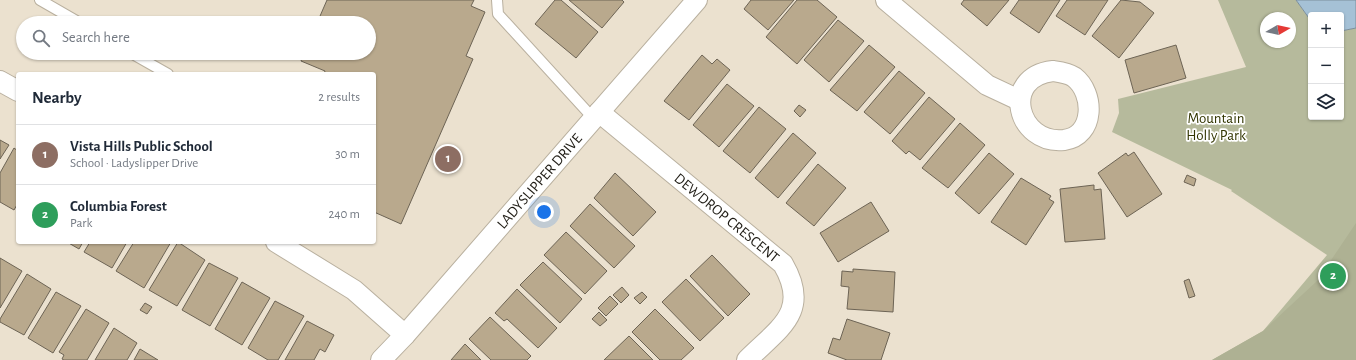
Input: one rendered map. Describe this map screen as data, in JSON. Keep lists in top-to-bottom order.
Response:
{
  "streets": {
    "street": ["LADYSLIPPER DRIVE", "DEWDROP CRESCENT"]
  },
  "crossings": [
    ["LADYSLIPPER DRIVE", "DEWDROP CRESCENT"]
  ],
  "parks": ["Mountain Holly Park"],
  "north": "right",
  "page": {
    "map_buttons": ["+", "−"],
    "search": "Search here",
    "heading": ["Nearby", "2 results"],
    "list": [
      {
        "mark": "1",
        "name": "Vista Hills Public School",
        "note": "School · Ladyslipper Drive",
        "value": "30 m"
      },
      {
        "mark": "2",
        "name": "Columbia Forest",
        "note": "Park",
        "value": "240 m"
      }
    ],
    "pins": ["1", "2"]
  }
}
